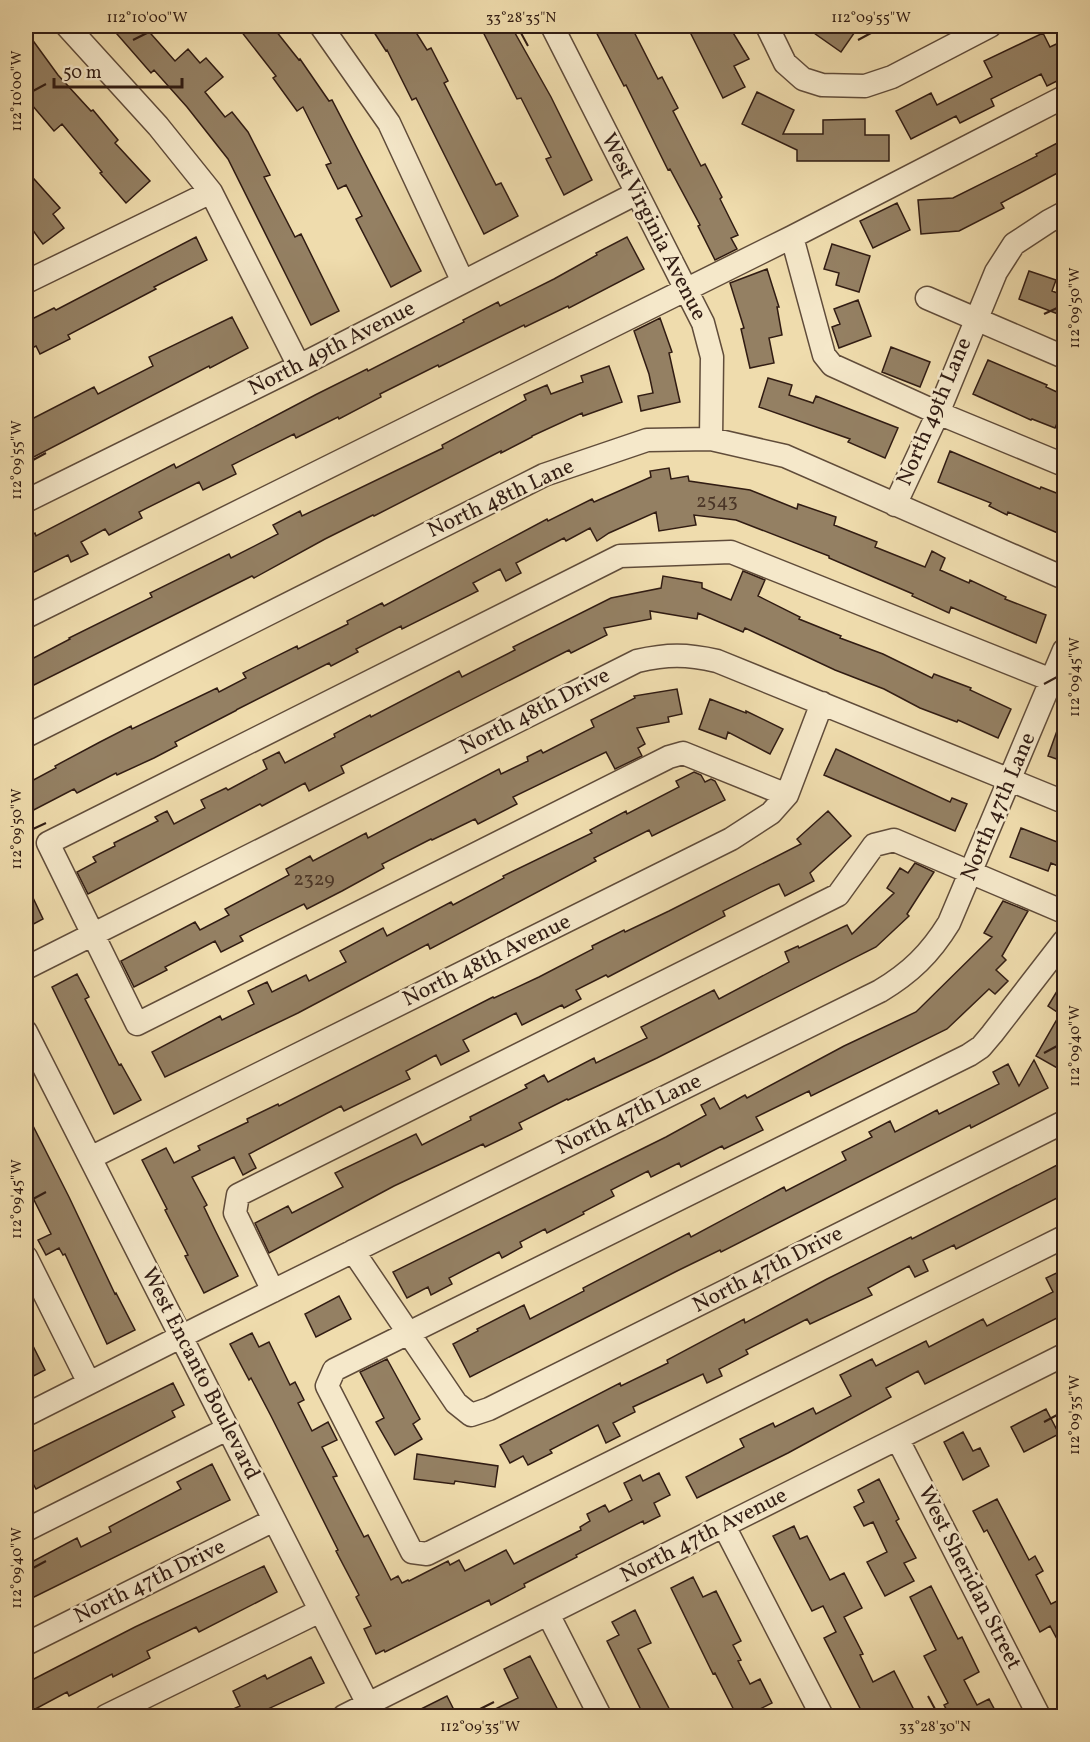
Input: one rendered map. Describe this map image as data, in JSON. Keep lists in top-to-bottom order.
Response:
{
  "streets": {
    "street": [
      "West Virginia Avenue",
      "North 49th Avenue",
      "North 49th Lane",
      "North 48th Lane",
      "North 48th Drive",
      "North 47th Lane",
      "North 48th Avenue",
      "North 47th Drive",
      "West Encanto Boulevard",
      "North 47th Avenue",
      "West Sheridan Street"
    ]
  },
  "crossings": [
    ["West Virginia Avenue", "North 49th Avenue"],
    ["West Virginia Avenue", "North 48th Lane"],
    ["North 49th Lane", "North 48th Lane"],
    ["North 48th Drive", "North 47th Lane"],
    ["North 48th Drive", "North 48th Avenue"],
    ["North 47th Lane", "West Encanto Boulevard"],
    ["North 48th Avenue", "West Encanto Boulevard"],
    ["North 47th Drive", "West Encanto Boulevard"],
    ["West Encanto Boulevard", "North 47th Avenue"],
    ["North 47th Avenue", "West Sheridan Street"]
  ],
  "house_numbers": ["2543", "2329"],
  "scale_bar": "50 m",
  "coordinates": [
    "112°10'00\"W",
    "33°28'35\"N",
    "112°09'55\"W",
    "112°09'50\"W",
    "112°09'45\"W",
    "112°09'40\"W",
    "112°09'35\"W",
    "33°28'30\"N"
  ]
}
